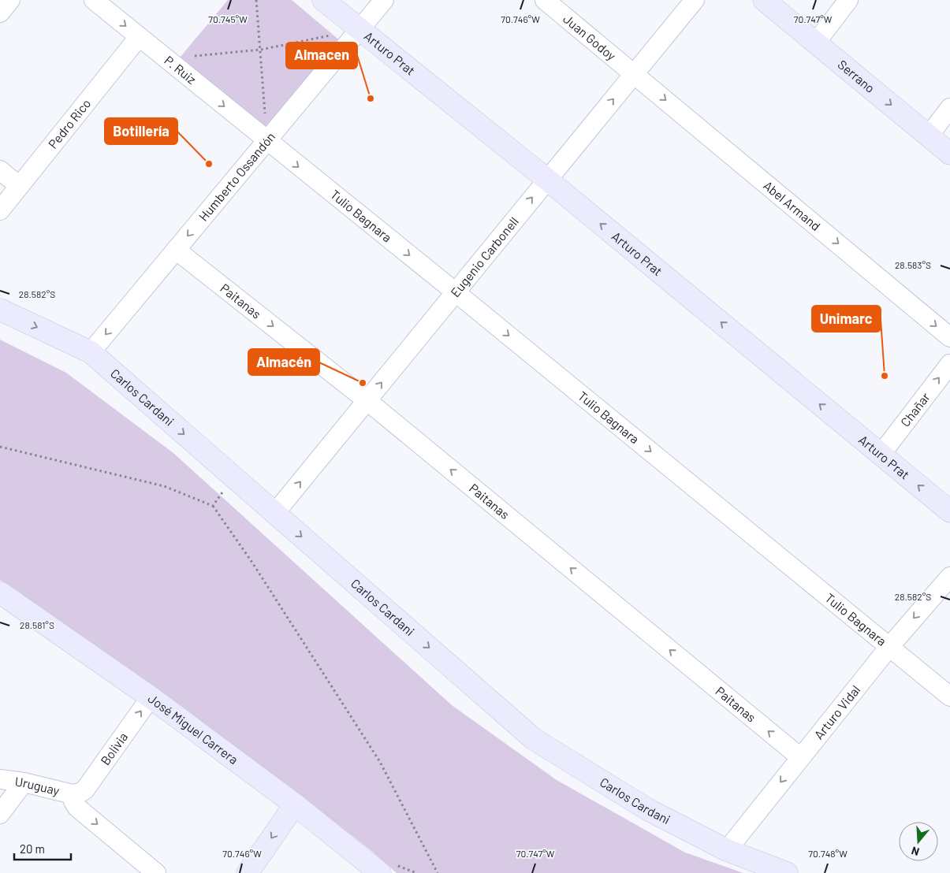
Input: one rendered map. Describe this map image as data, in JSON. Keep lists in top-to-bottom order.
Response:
{
  "streets": {
    "main road": [
      "Arturo Prat",
      "Serrano",
      "Carlos Cardani",
      "José Miguel Carrera"
    ],
    "street": [
      "Juan Godoy",
      "P. Ruiz",
      "Pedro Rico",
      "Humberto Ossandón",
      "Abel Armand",
      "Tulio Bagnara",
      "Eugenio Carbonell",
      "Paitanas",
      "Chañar",
      "Arturo Vidal",
      "Bolivia",
      "Uruguay"
    ]
  },
  "crossings": [
    ["Juan Godoy", "Abel Armand"],
    ["Juan Godoy", "Eugenio Carbonell"],
    ["Arturo Prat", "Humberto Ossandón"],
    ["Arturo Prat", "Eugenio Carbonell"],
    ["Arturo Prat", "Chañar"],
    ["P. Ruiz", "Pedro Rico"],
    ["P. Ruiz", "Humberto Ossandón"],
    ["P. Ruiz", "Tulio Bagnara"],
    ["Humberto Ossandón", "Tulio Bagnara"],
    ["Humberto Ossandón", "Paitanas"],
    ["Humberto Ossandón", "Carlos Cardani"],
    ["Abel Armand", "Eugenio Carbonell"],
    ["Tulio Bagnara", "Eugenio Carbonell"],
    ["Tulio Bagnara", "Arturo Vidal"],
    ["Eugenio Carbonell", "Paitanas"],
    ["Eugenio Carbonell", "Carlos Cardani"],
    ["Paitanas", "Arturo Vidal"],
    ["Carlos Cardani", "Arturo Vidal"],
    ["José Miguel Carrera", "Bolivia"],
    ["Bolivia", "Uruguay"]
  ],
  "one_way": [
    "Arturo Prat",
    "P. Ruiz",
    "Serrano",
    "Humberto Ossandón",
    "Abel Armand",
    "Tulio Bagnara",
    "Eugenio Carbonell",
    "Carlos Cardani",
    "Chañar",
    "Arturo Vidal",
    "Bolivia"
  ],
  "places": [
    "Almacen",
    "Botillería",
    "Unimarc",
    "Almacén"
  ],
  "scale_bar": "20 m",
  "north": "bottom",
  "coordinates": [
    "70.745°W",
    "70.746°W",
    "70.747°W",
    "28.583°S",
    "28.582°S",
    "28.581°S",
    "70.748°W"
  ]
}
